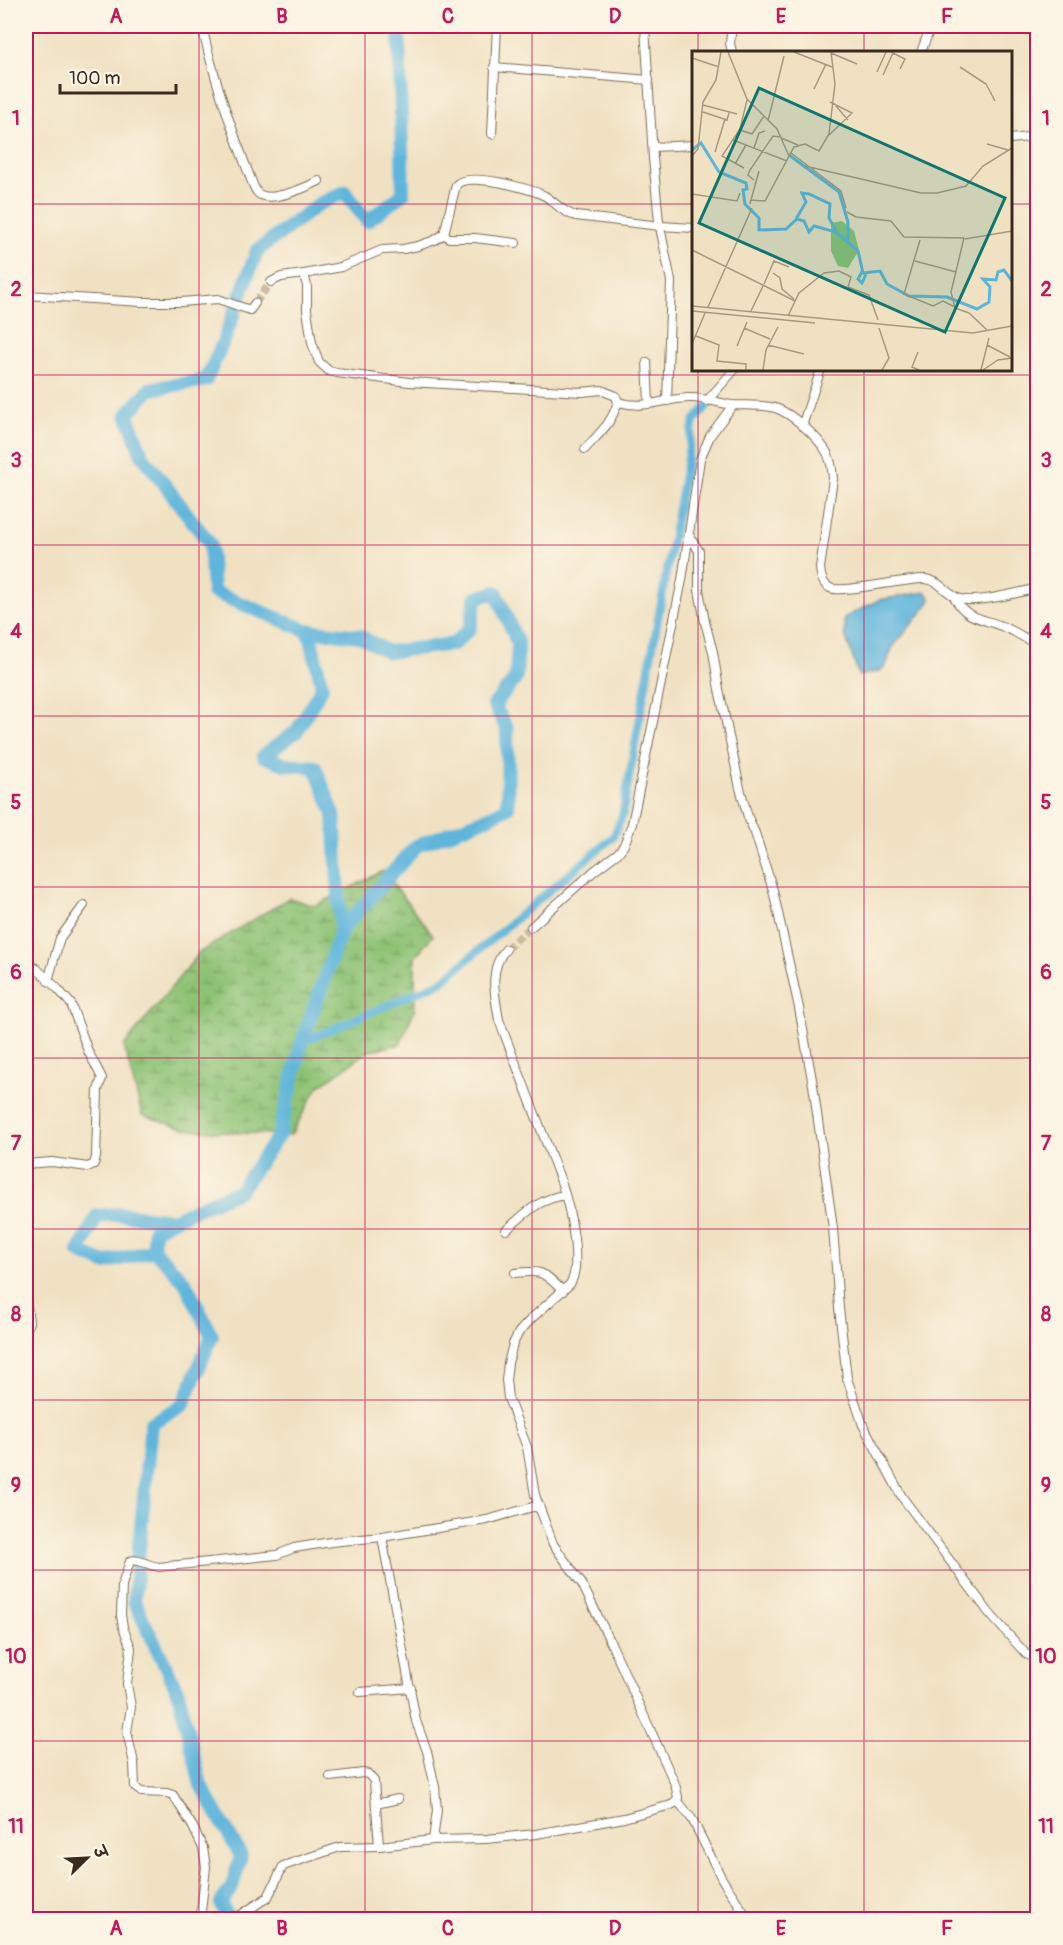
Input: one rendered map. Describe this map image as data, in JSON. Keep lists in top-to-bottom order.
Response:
{
  "scale_bar": "100 m",
  "north": "top right",
  "grid": {
    "columns": [
      "A",
      "B",
      "C",
      "D",
      "E",
      "F"
    ],
    "rows": [
      "1",
      "2",
      "3",
      "4",
      "5",
      "6",
      "7",
      "8",
      "9",
      "10",
      "11"
    ]
  }
}
